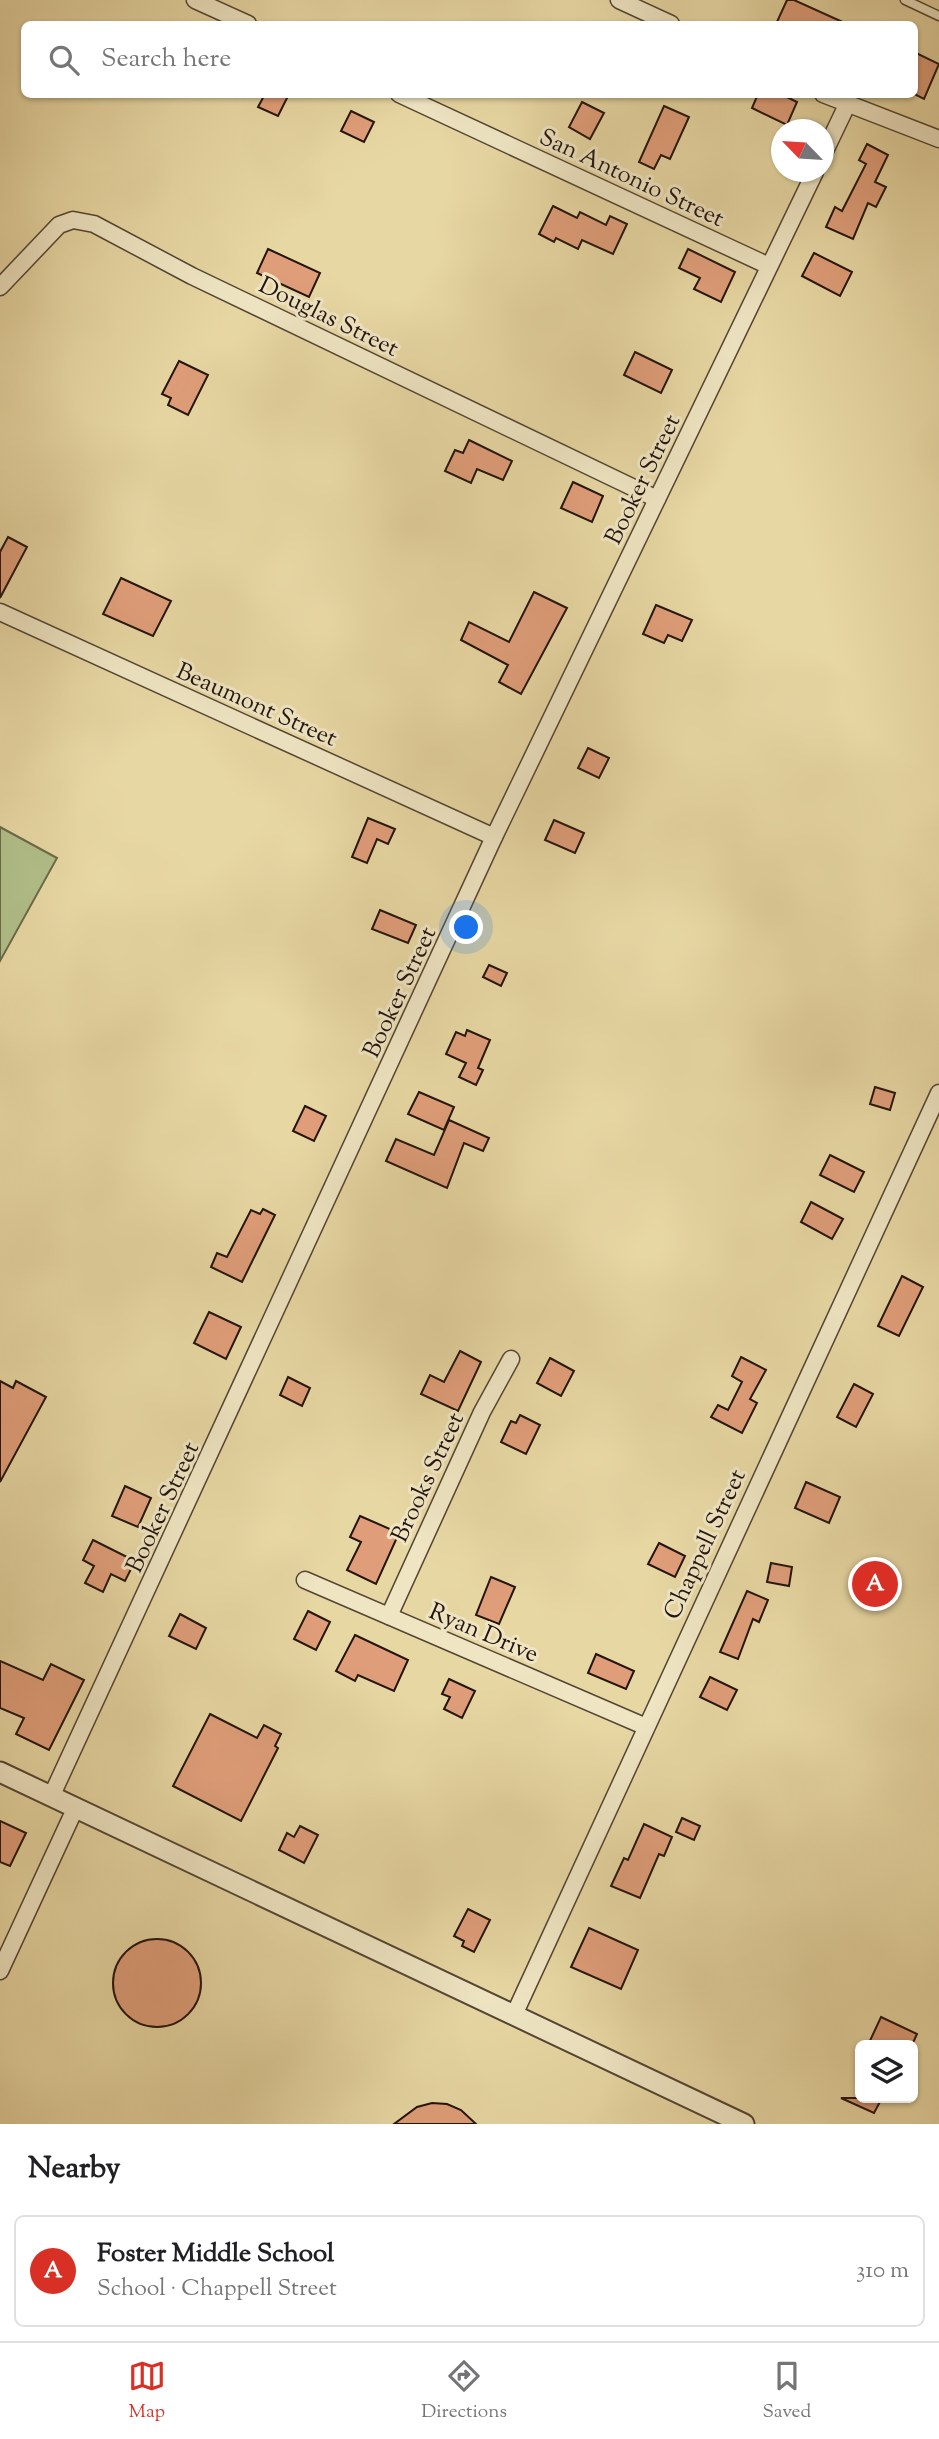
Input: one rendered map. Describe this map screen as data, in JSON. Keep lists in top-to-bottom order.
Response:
{
  "streets": {
    "street": [
      "San Antonio Street",
      "Douglas Street",
      "Booker Street",
      "Beaumont Street",
      "Brooks Street",
      "Chappell Street",
      "Ryan Drive"
    ]
  },
  "crossings": [
    ["San Antonio Street", "Booker Street"],
    ["Douglas Street", "Booker Street"],
    ["Booker Street", "Beaumont Street"],
    ["Brooks Street", "Ryan Drive"],
    ["Chappell Street", "Ryan Drive"]
  ],
  "north": "top left",
  "page": {
    "search": "Search here",
    "pins": "A",
    "heading": "Nearby",
    "list": [
      {
        "mark": "A",
        "name": "Foster Middle School",
        "note": "School · Chappell Street",
        "value": "310 m"
      }
    ],
    "nav": ["Map", "Directions", "Saved"]
  }
}
